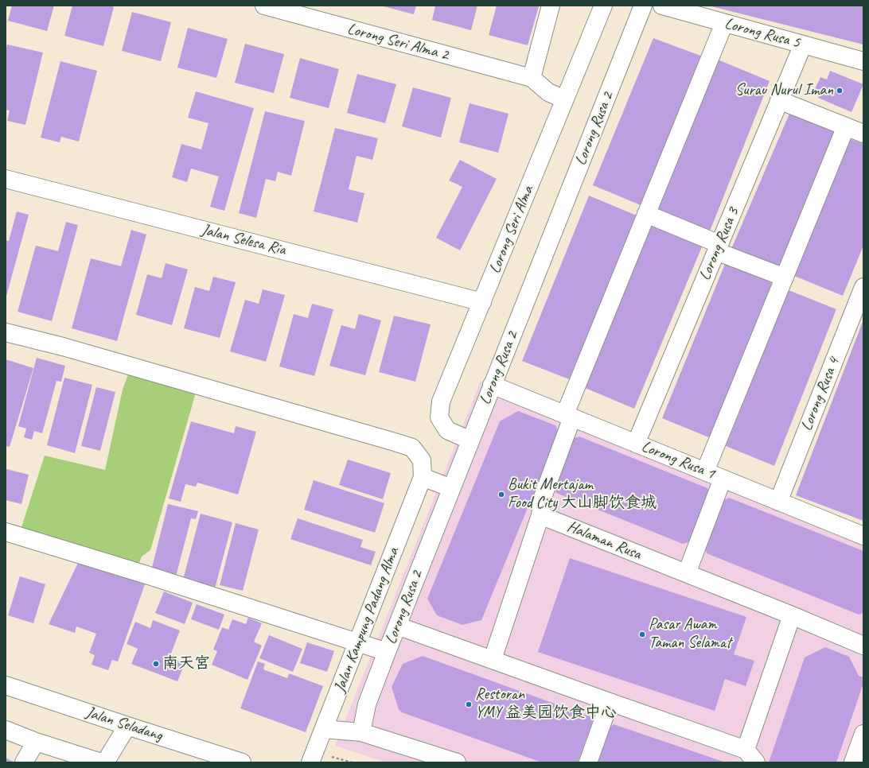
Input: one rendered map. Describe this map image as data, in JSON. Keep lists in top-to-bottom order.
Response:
{
  "streets": {
    "street": [
      "Lorong Rusa 5",
      "Lorong Seri Alma 2",
      "Lorong Rusa 2",
      "Lorong Seri Alma",
      "Jalan Selesa Ria",
      "Lorong Rusa 3",
      "Lorong Rusa 4",
      "Lorong Rusa 1",
      "Halaman Rusa",
      "Jalan Kampung Padang Alma",
      "Jalan Seladang"
    ]
  },
  "crossings": [
    ["Lorong Rusa 5", "Lorong Rusa 3"],
    ["Lorong Rusa 2", "Lorong Seri Alma"],
    ["Lorong Rusa 2", "Lorong Rusa 1"],
    ["Lorong Seri Alma", "Jalan Selesa Ria"],
    ["Lorong Rusa 3", "Lorong Rusa 1"],
    ["Lorong Rusa 4", "Lorong Rusa 1"]
  ],
  "places": [
    "Surau Nurul Iman",
    "Bukit Mertajam Food City 大山脚饮食城",
    "Pasar Awam Taman Selamat",
    "南天宫",
    "Restoran YMY 益美园饮食中心"
  ]
}
